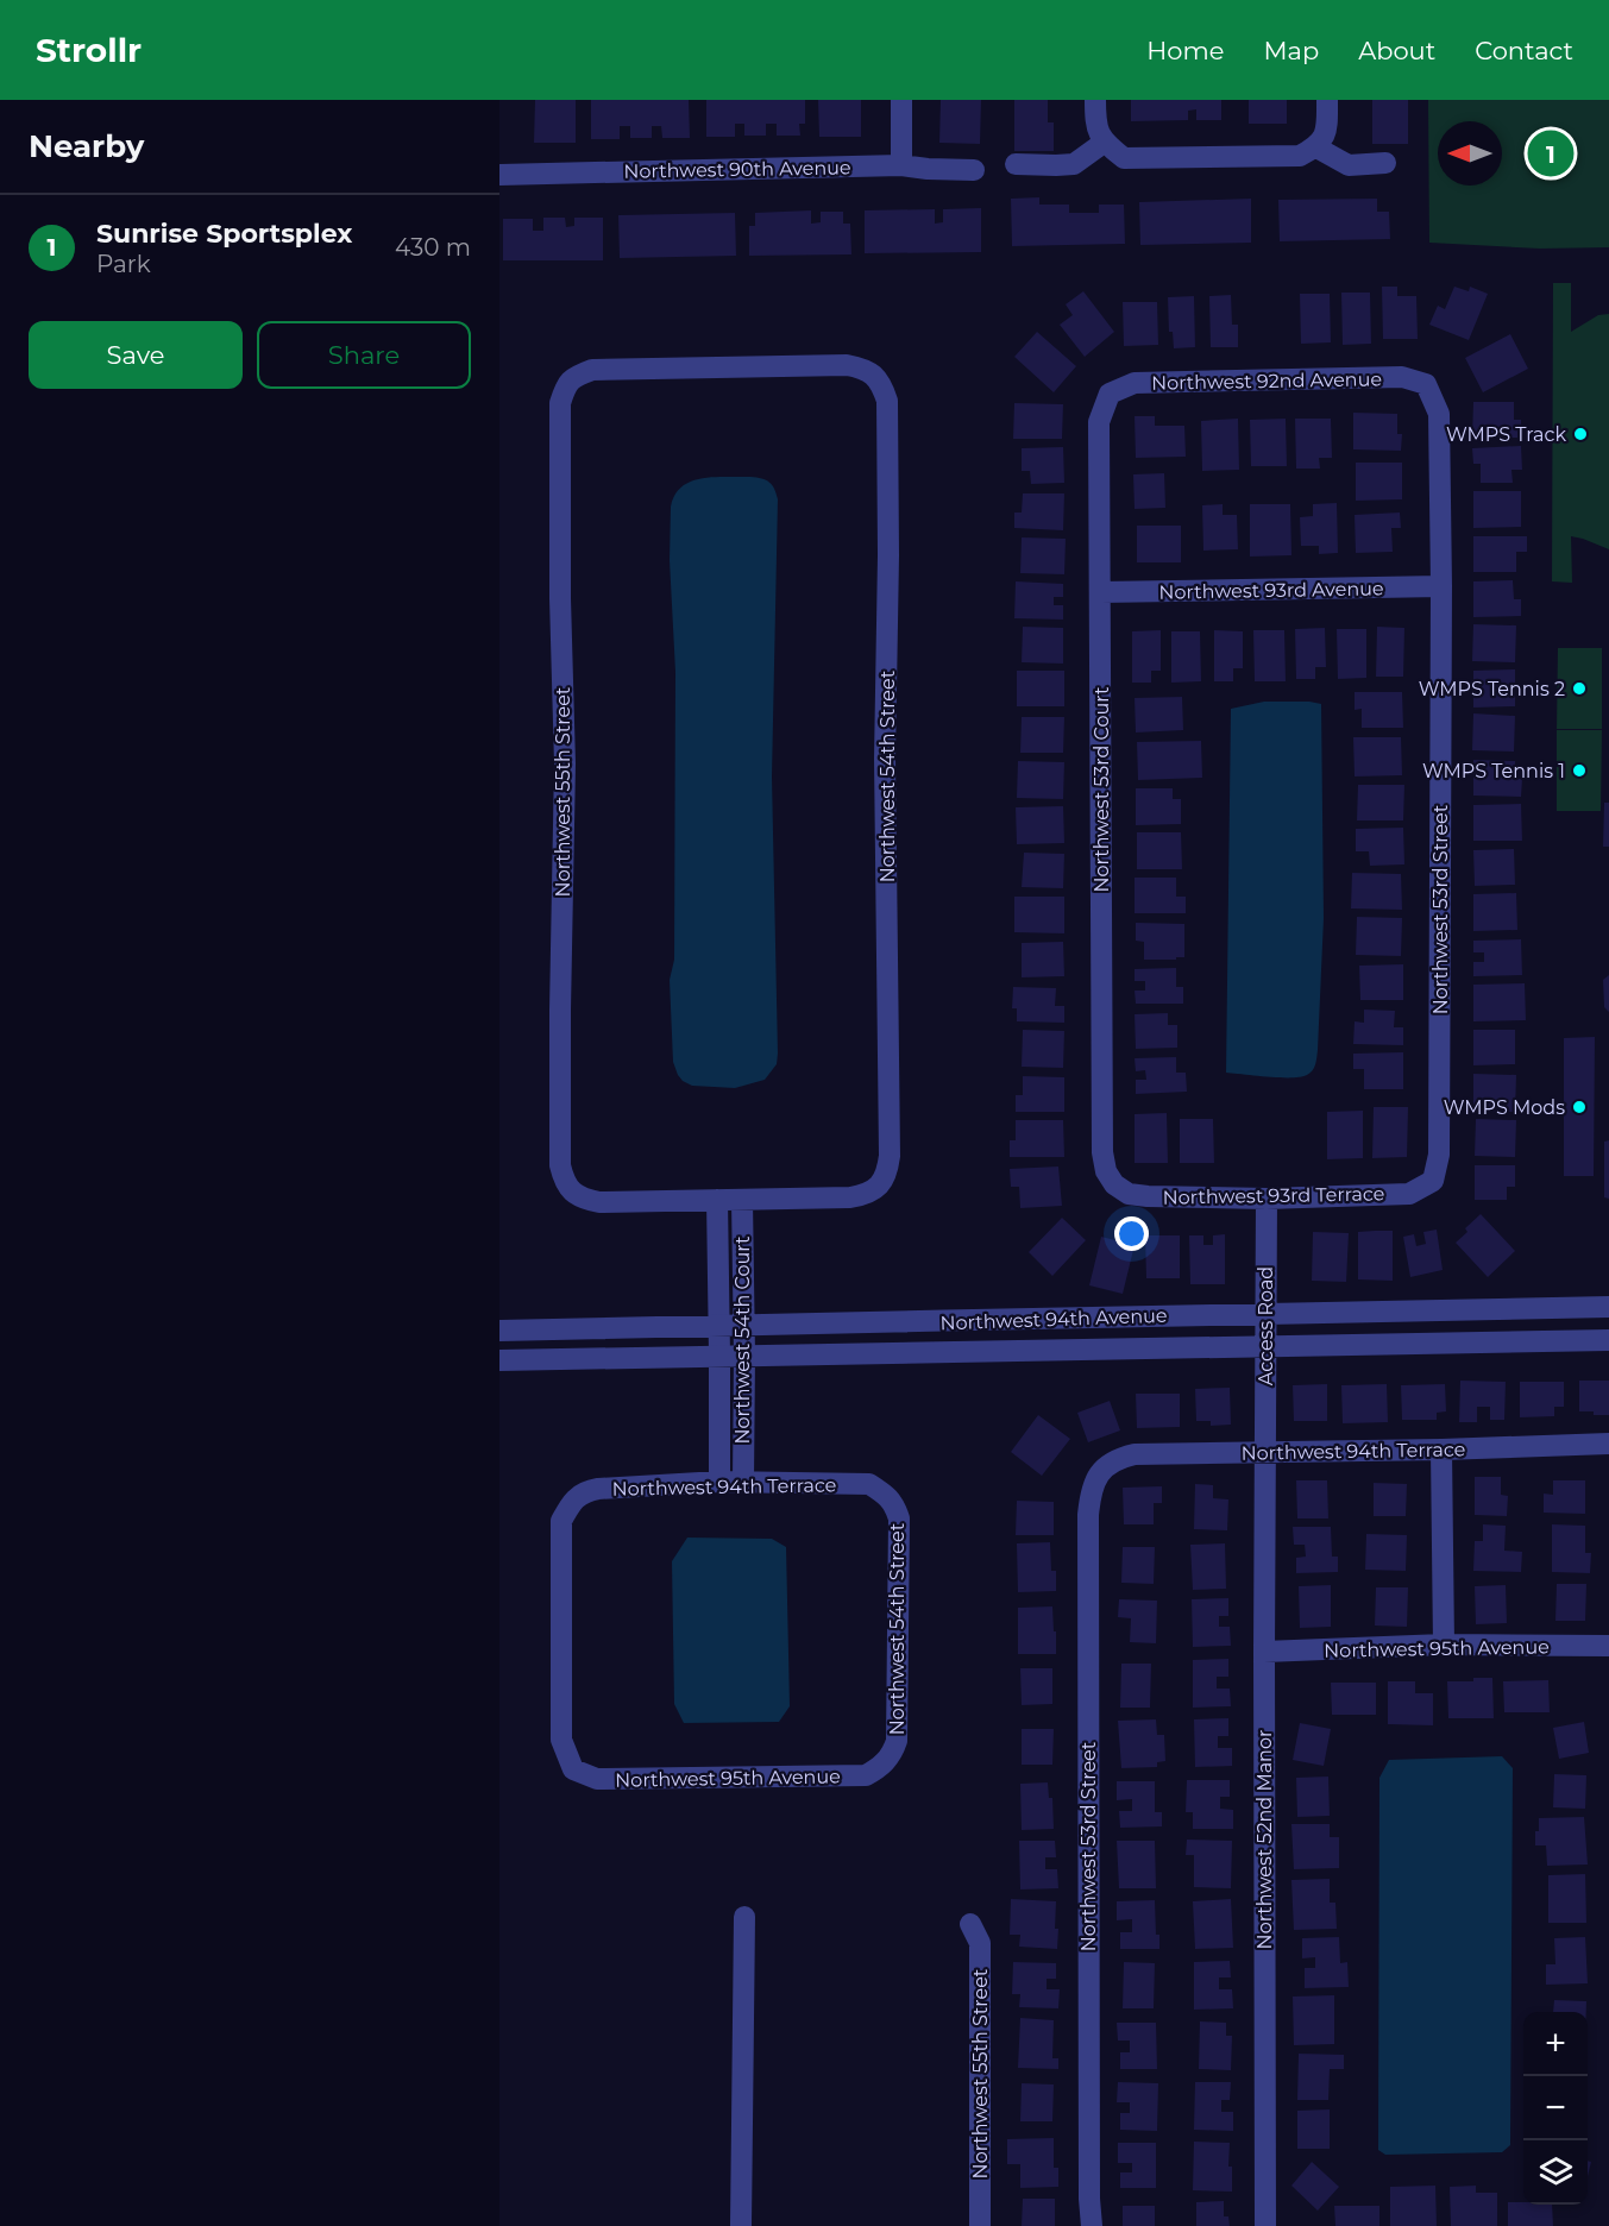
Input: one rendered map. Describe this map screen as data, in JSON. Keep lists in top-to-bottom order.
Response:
{
  "streets": {
    "street": [
      "Northwest 90th Avenue",
      "Northwest 92nd Avenue",
      "Northwest 93rd Avenue",
      "Northwest 54th Street",
      "Northwest 53rd Court",
      "Northwest 55th Street",
      "Northwest 53rd Street",
      "Northwest 93rd Terrace",
      "Northwest 94th Avenue",
      "Access Road",
      "Northwest 54th Court",
      "Northwest 94th Terrace",
      "Northwest 95th Avenue",
      "Northwest 52nd Manor"
    ]
  },
  "crossings": [
    ["Northwest 92nd Avenue", "Northwest 53rd Court"],
    ["Northwest 92nd Avenue", "Northwest 53rd Street"],
    ["Northwest 93rd Avenue", "Northwest 53rd Court"],
    ["Northwest 93rd Avenue", "Northwest 53rd Street"],
    ["Northwest 54th Street", "Northwest 55th Street"],
    ["Northwest 54th Street", "Northwest 54th Court"],
    ["Northwest 54th Street", "Northwest 94th Terrace"],
    ["Northwest 54th Street", "Northwest 95th Avenue"],
    ["Northwest 53rd Court", "Northwest 93rd Terrace"],
    ["Northwest 55th Street", "Northwest 54th Court"],
    ["Northwest 53rd Street", "Northwest 93rd Terrace"],
    ["Northwest 53rd Street", "Northwest 94th Terrace"],
    ["Northwest 93rd Terrace", "Access Road"],
    ["Northwest 94th Avenue", "Access Road"],
    ["Northwest 94th Avenue", "Northwest 54th Court"],
    ["Access Road", "Northwest 94th Terrace"],
    ["Access Road", "Northwest 52nd Manor"],
    ["Northwest 54th Court", "Northwest 94th Terrace"],
    ["Northwest 94th Terrace", "Northwest 95th Avenue"],
    ["Northwest 94th Terrace", "Northwest 52nd Manor"],
    ["Northwest 95th Avenue", "Northwest 52nd Manor"]
  ],
  "places": [
    "WMPS Track",
    "WMPS Tennis 2",
    "WMPS Tennis 1",
    "WMPS Mods"
  ],
  "north": "left",
  "page": {
    "header": "Strollr",
    "nav": [
      "Home",
      "Map",
      "About",
      "Contact"
    ],
    "heading": "Nearby",
    "pins": "1",
    "list": [
      {
        "mark": "1",
        "name": "Sunrise Sportsplex",
        "note": "Park",
        "value": "430 m"
      }
    ],
    "buttons": ["Save", "Share"],
    "map_buttons": ["+", "−"]
  }
}
